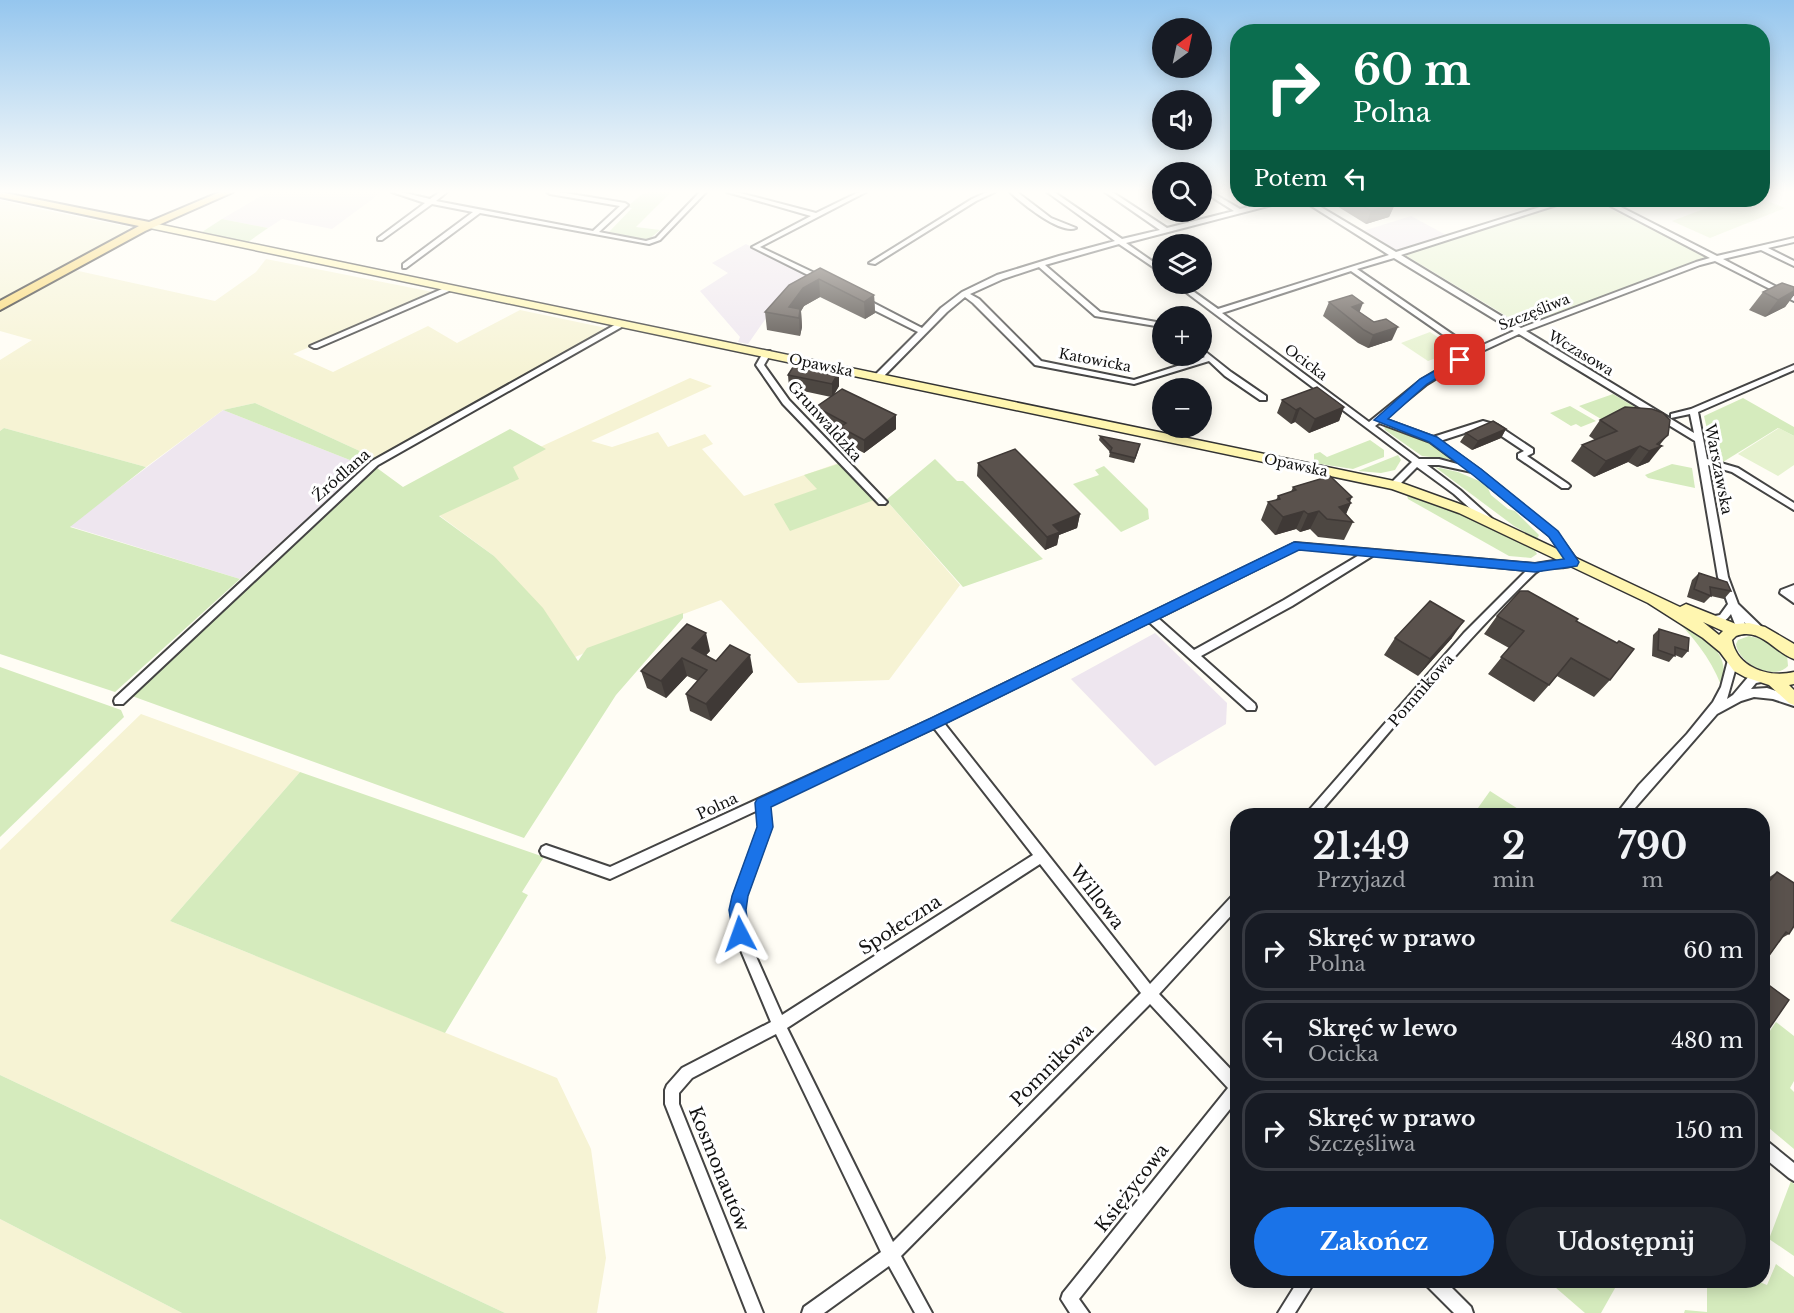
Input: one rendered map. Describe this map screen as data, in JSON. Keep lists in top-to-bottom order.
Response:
{
  "streets": {
    "main road": ["Opawska"],
    "street": [
      "Szczęśliwa",
      "Wczasowa",
      "Katowicka",
      "Ocicka",
      "Grunwaldzka",
      "Warszawska",
      "Źródlana",
      "Pomnikowa",
      "Polna",
      "Willowa",
      "Społeczna",
      "Kosmonautów",
      "Księżycowa"
    ]
  },
  "crossings": [
    ["Szczęśliwa", "Wczasowa"],
    ["Szczęśliwa", "Ocicka"],
    ["Wczasowa", "Warszawska"],
    ["Ocicka", "Opawska"],
    ["Opawska", "Grunwaldzka"],
    ["Opawska", "Warszawska"],
    ["Opawska", "Źródlana"],
    ["Opawska", "Polna"],
    ["Pomnikowa", "Polna"],
    ["Pomnikowa", "Willowa"],
    ["Polna", "Willowa"],
    ["Willowa", "Społeczna"],
    ["Społeczna", "Kosmonautów"]
  ],
  "north": "top right",
  "page": {
    "map_buttons": ["+", "−"],
    "turn": ["60 m", "Polna"],
    "then": "Potem",
    "eta": [
      "21:49",
      "Przyjazd",
      "2",
      "min",
      "790",
      "m"
    ],
    "list": [
      {
        "name": "Skręć w prawo",
        "note": "Polna",
        "value": "60 m"
      },
      {
        "name": "Skręć w lewo",
        "note": "Ocicka",
        "value": "480 m"
      },
      {
        "name": "Skręć w prawo",
        "note": "Szczęśliwa",
        "value": "150 m"
      }
    ],
    "buttons": ["Zakończ", "Udostępnij"]
  }
}
